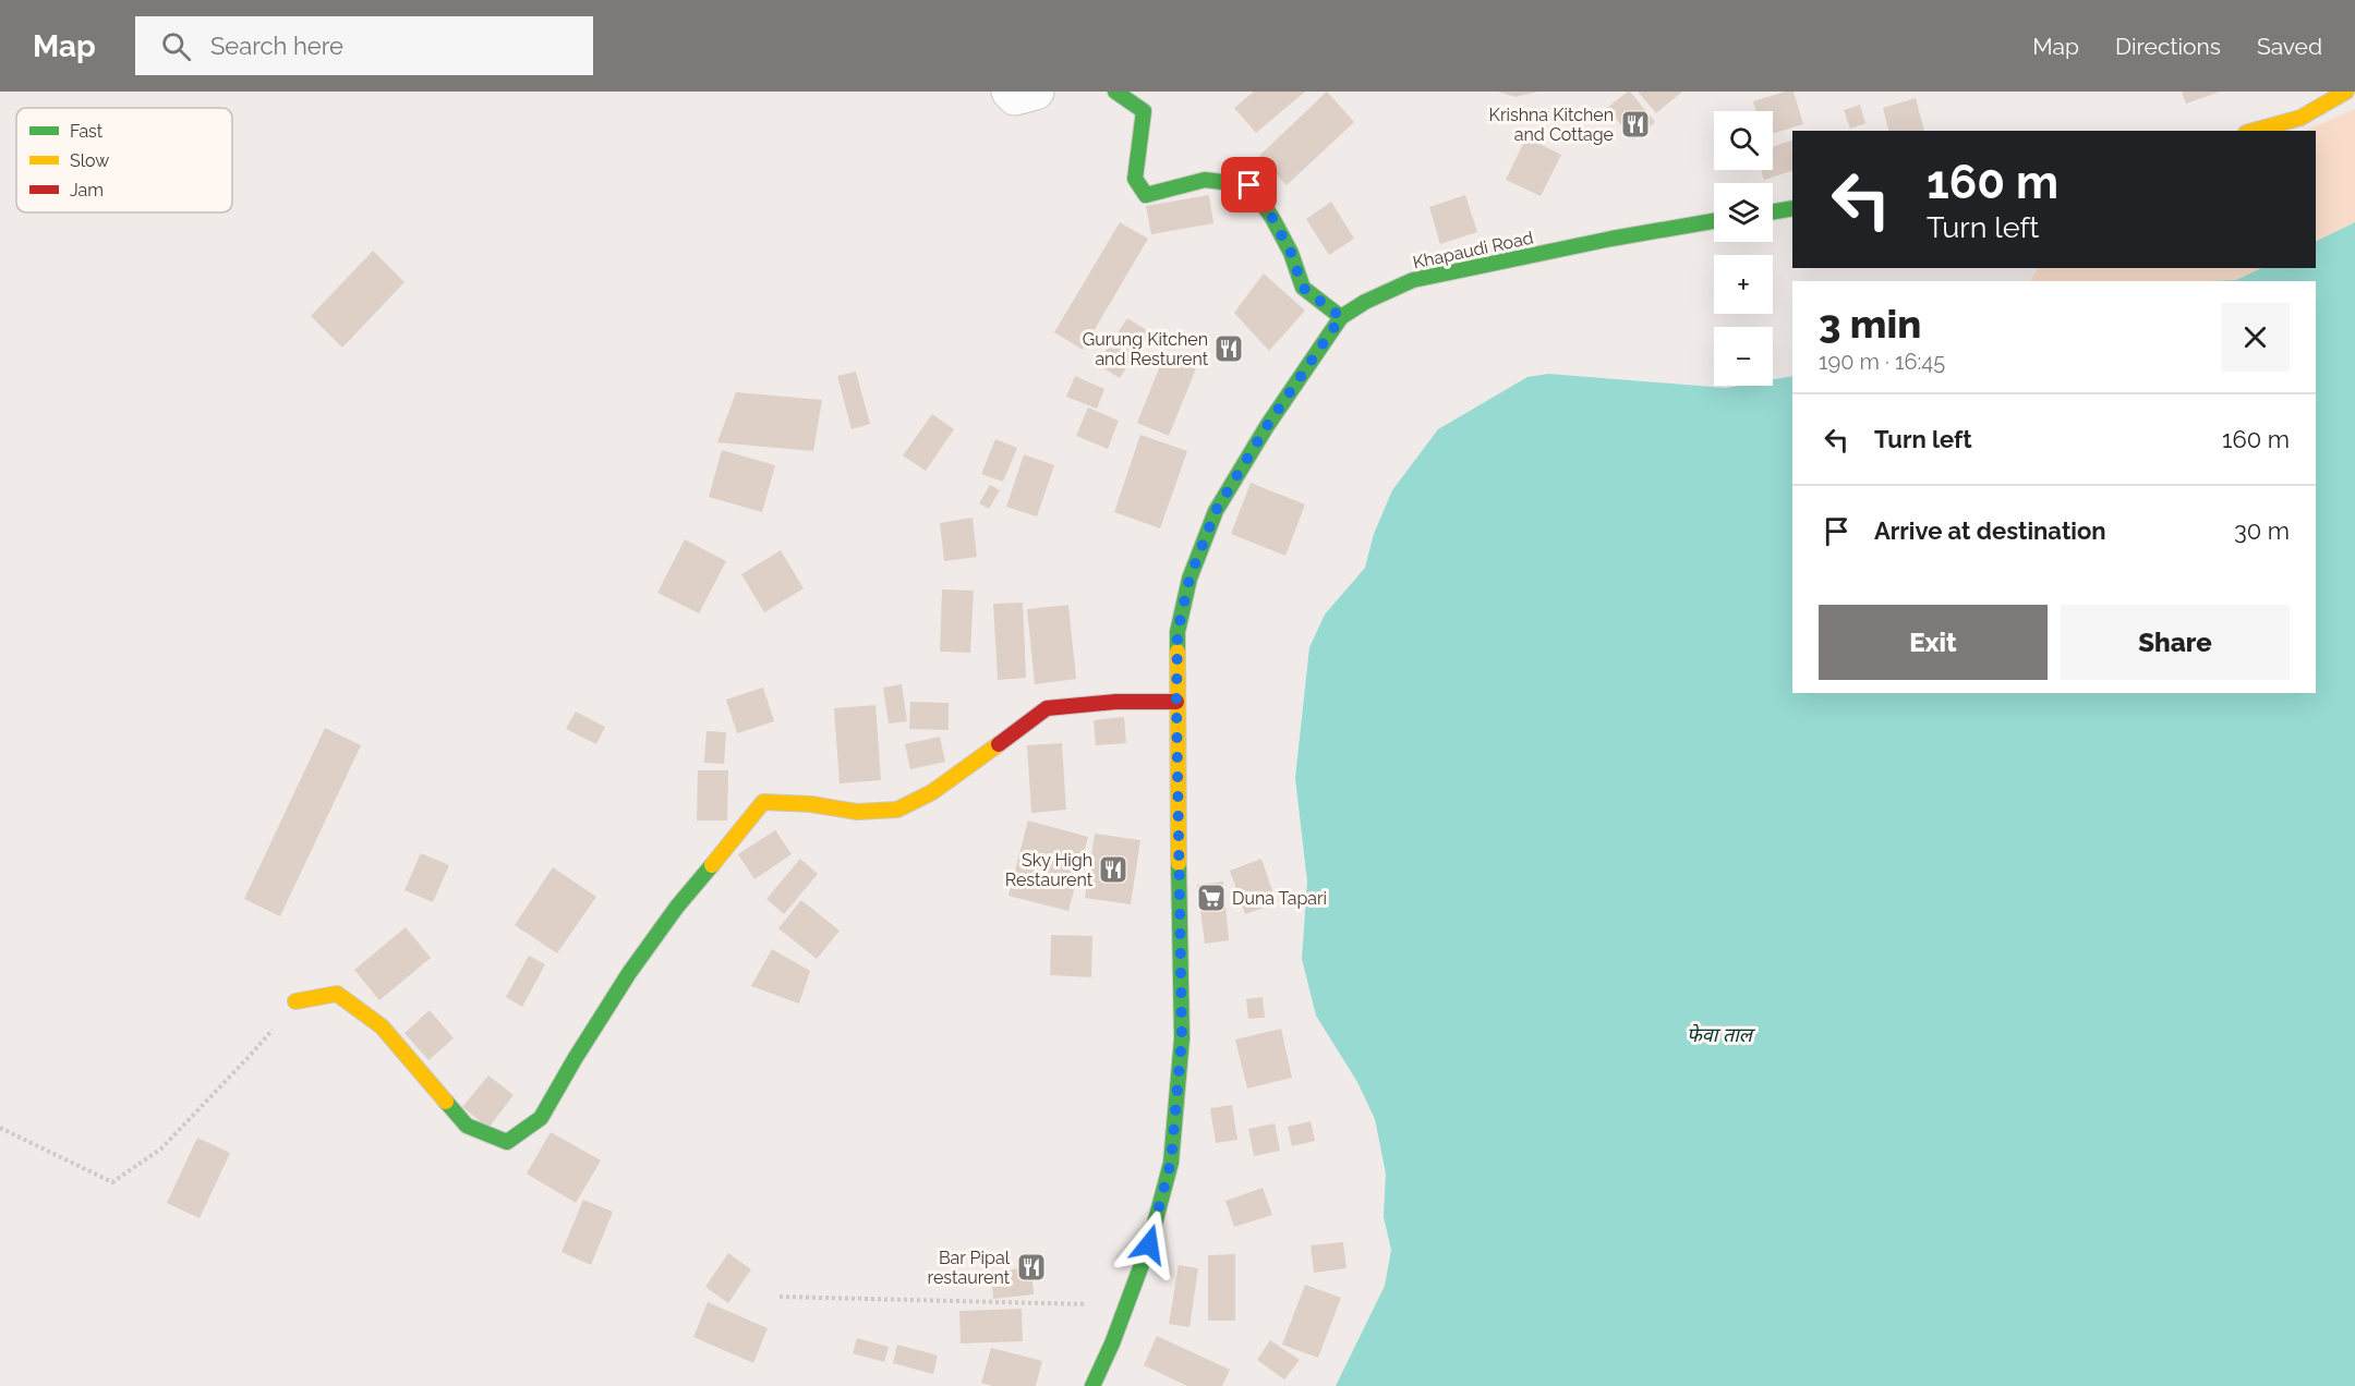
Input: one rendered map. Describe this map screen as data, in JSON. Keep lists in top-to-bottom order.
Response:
{
  "streets": {
    "main road": ["Khapaudi Road"]
  },
  "water": ["फेवा ताल"],
  "places": {
    "restaurant": [
      "Krishna Kitchen and Cottage",
      "Gurung Kitchen and Resturent",
      "Sky High Restaurent",
      "Bar Pipal restaurent"
    ],
    "supermarket": ["Duna Tapari"]
  },
  "legend": ["Fast", "Slow", "Jam"],
  "page": {
    "header": "Map",
    "search": "Search here",
    "nav": ["Map", "Directions", "Saved"],
    "map_buttons": ["+", "−"],
    "turn": ["160 m", "Turn left"],
    "heading": ["3 min", "190 m · 16:45"],
    "list": [
      {
        "name": "Turn left",
        "value": "160 m"
      },
      {
        "name": "Arrive at destination",
        "value": "30 m"
      }
    ],
    "buttons": ["Exit", "Share"]
  }
}
